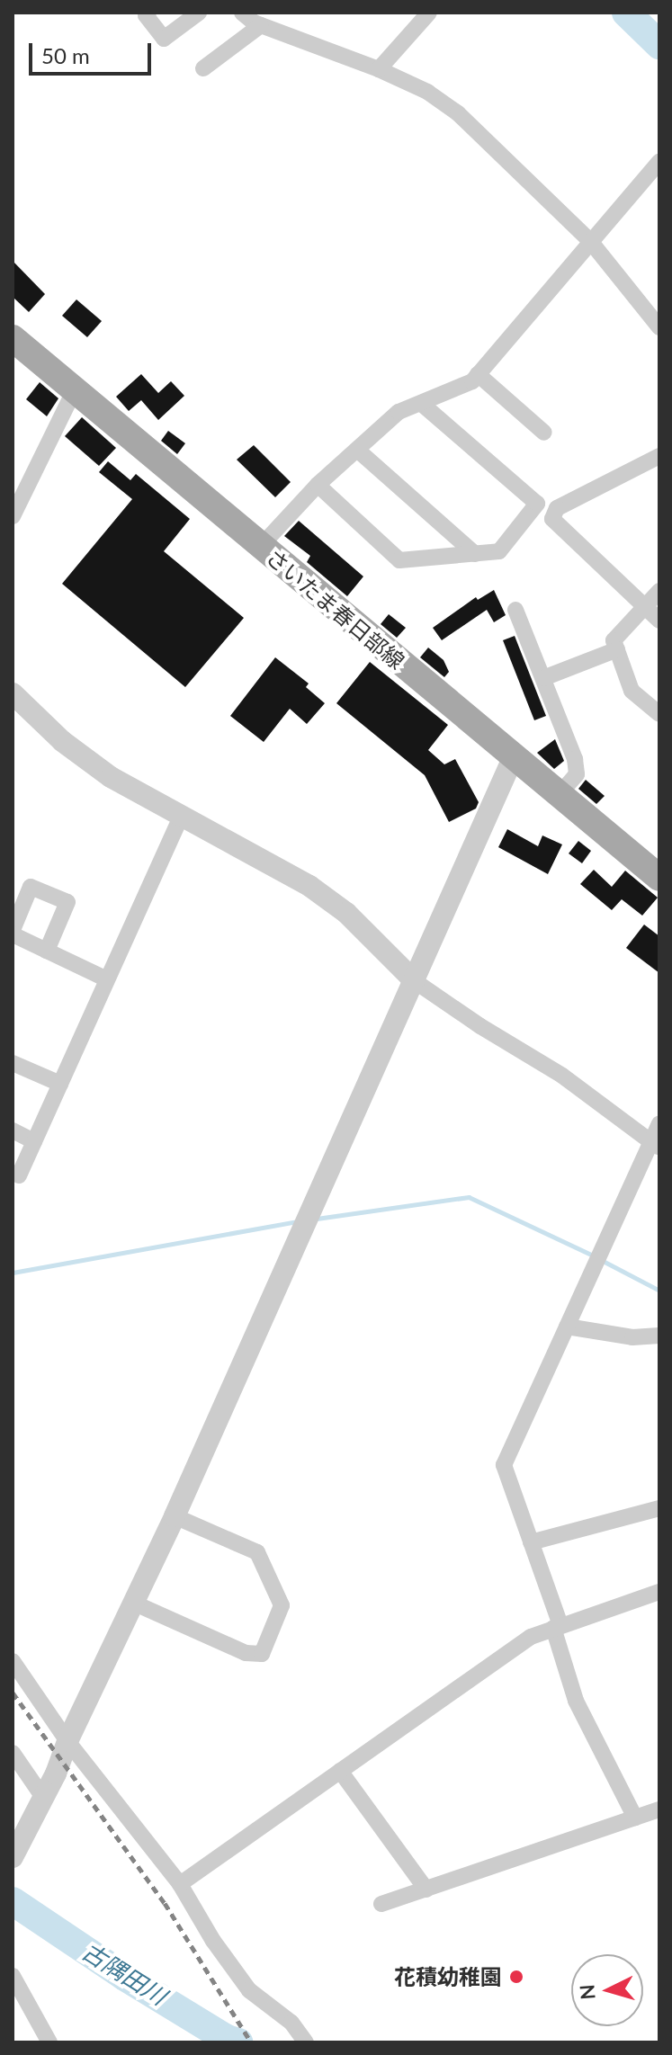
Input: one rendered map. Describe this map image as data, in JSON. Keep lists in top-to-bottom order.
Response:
{
  "streets": {
    "main road": ["さいたま春日部線"]
  },
  "water": ["古隅田川"],
  "places": ["花積幼稚園"],
  "scale_bar": "50 m",
  "north": "left"
}
